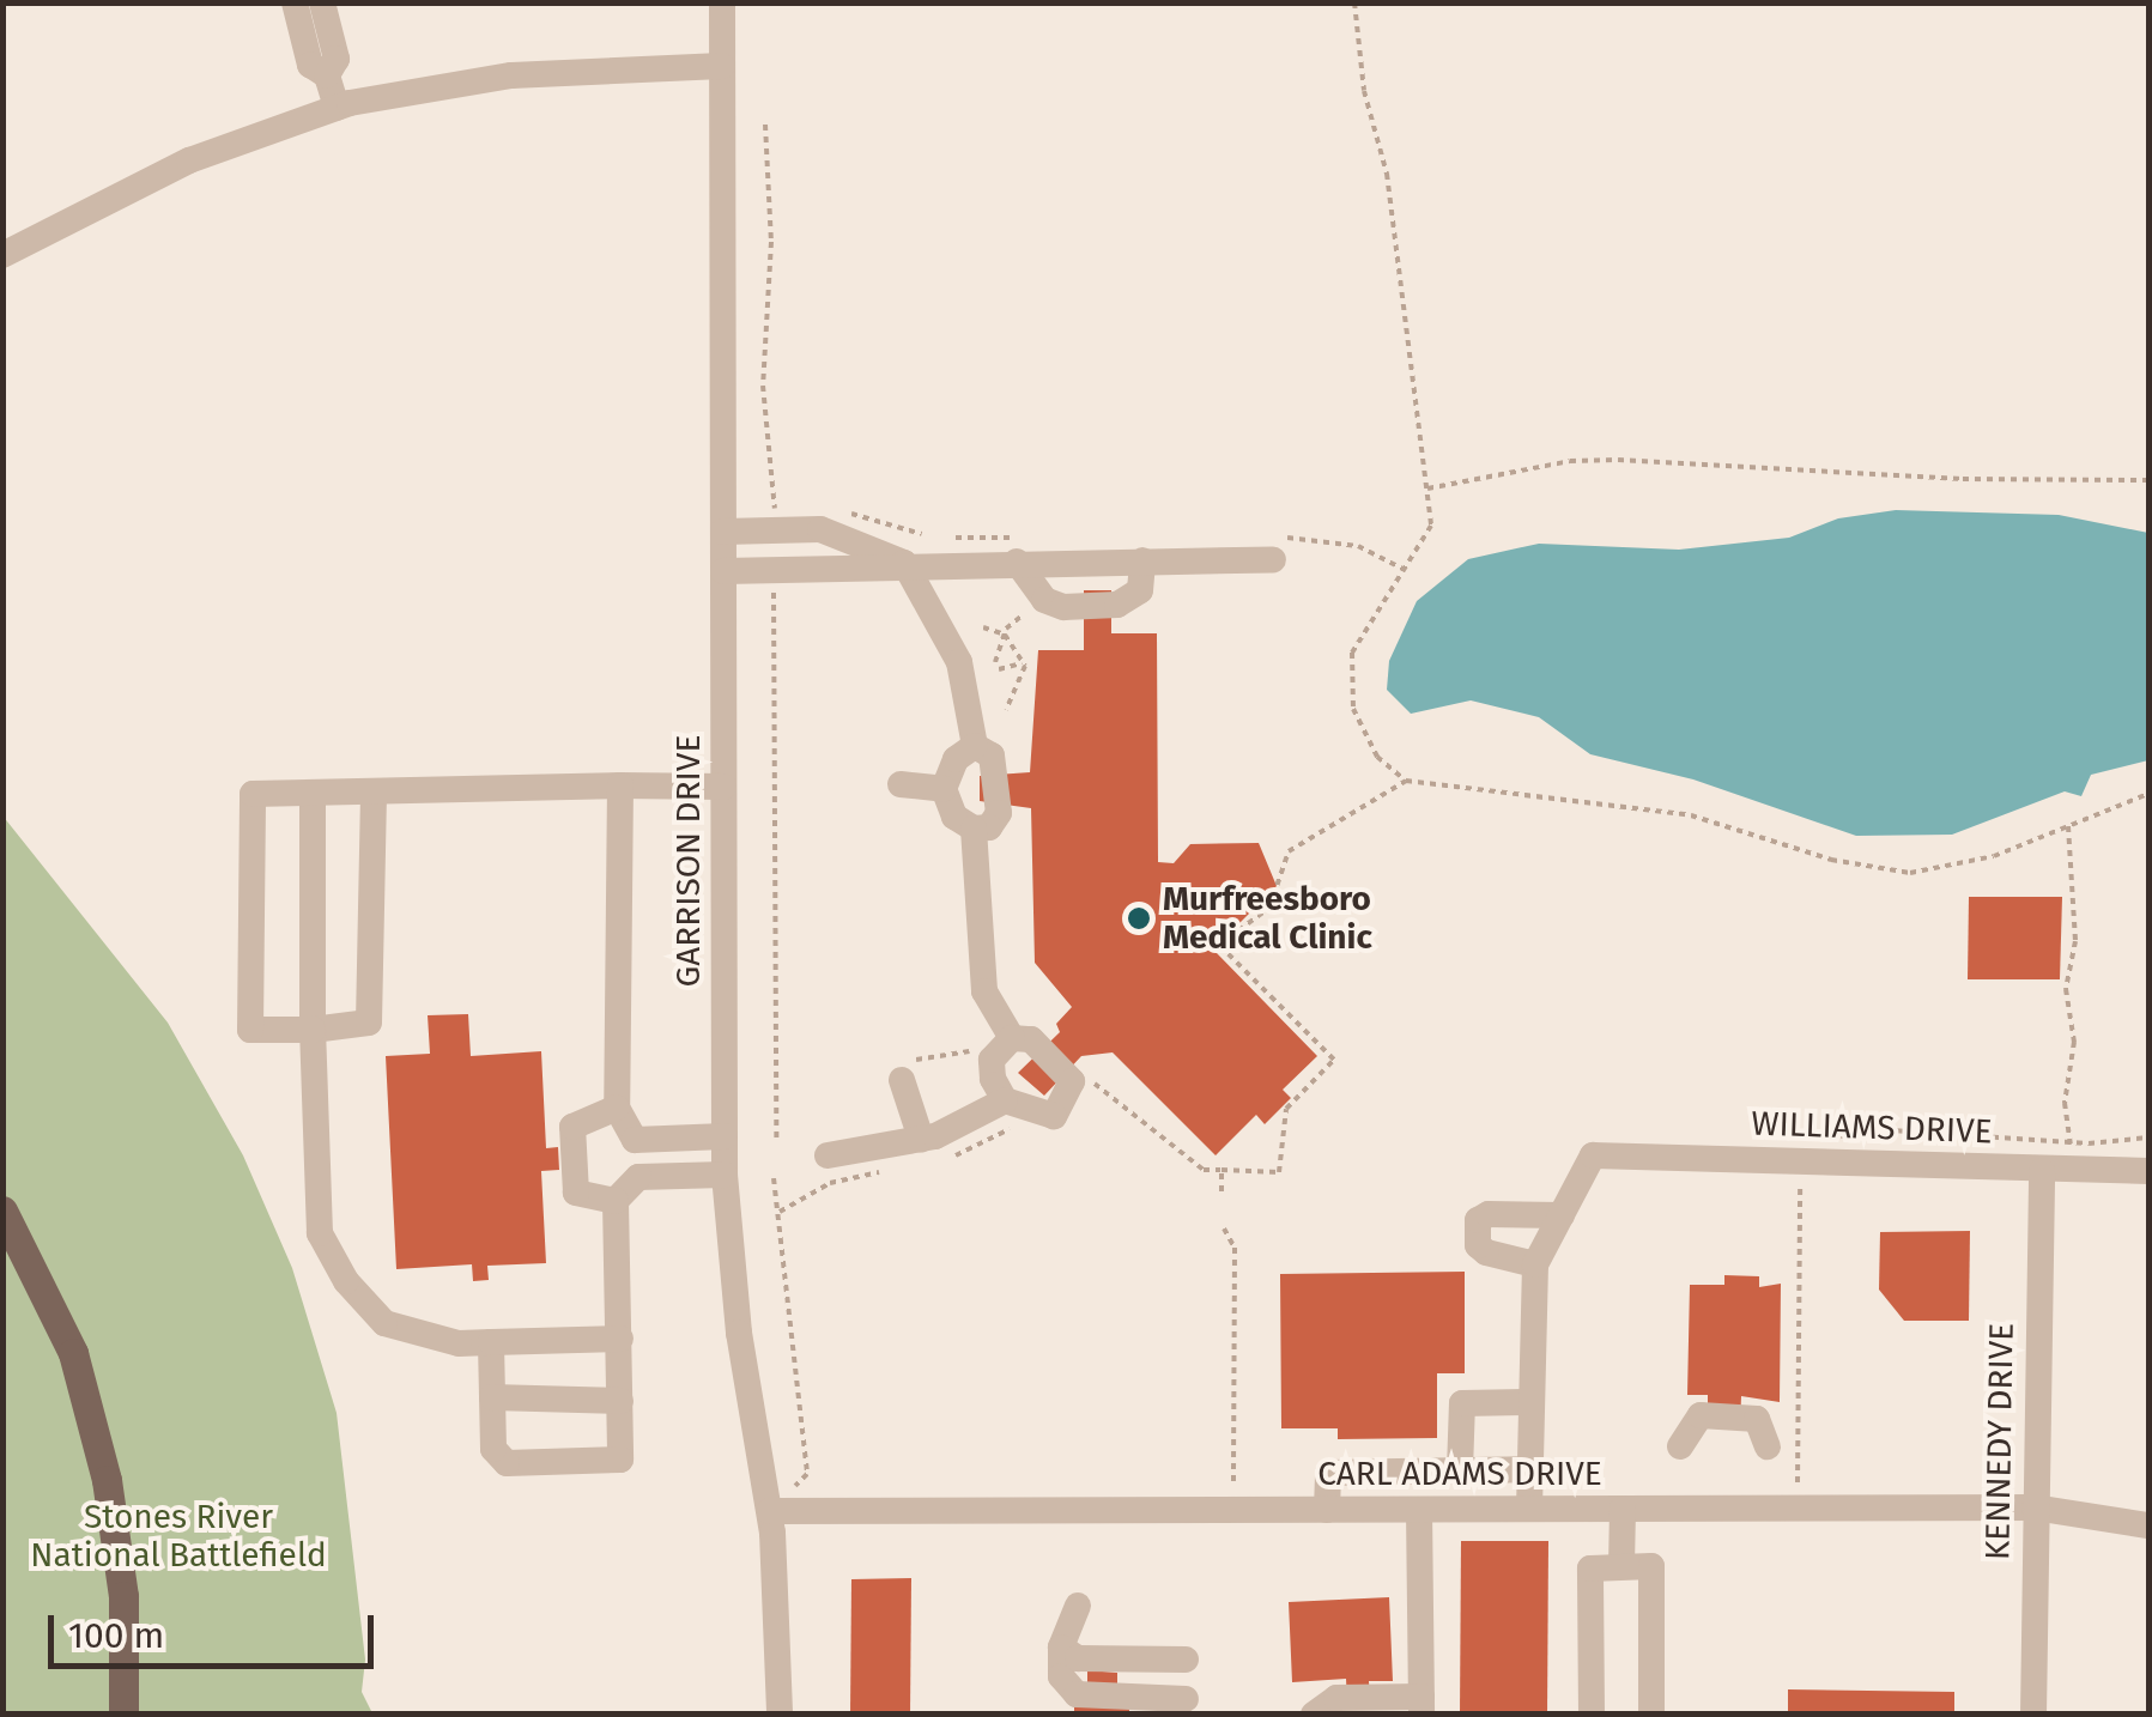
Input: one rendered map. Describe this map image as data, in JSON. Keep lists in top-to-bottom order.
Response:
{
  "streets": {
    "street": [
      "GARRISON DRIVE",
      "WILLIAMS DRIVE",
      "KENNEDY DRIVE",
      "CARL ADAMS DRIVE"
    ]
  },
  "crossings": [
    ["GARRISON DRIVE", "CARL ADAMS DRIVE"],
    ["WILLIAMS DRIVE", "KENNEDY DRIVE"],
    ["KENNEDY DRIVE", "CARL ADAMS DRIVE"]
  ],
  "parks": ["Stones River National Battlefield"],
  "places": ["Murfreesboro Medical Clinic"],
  "scale_bar": "100 m"
}
